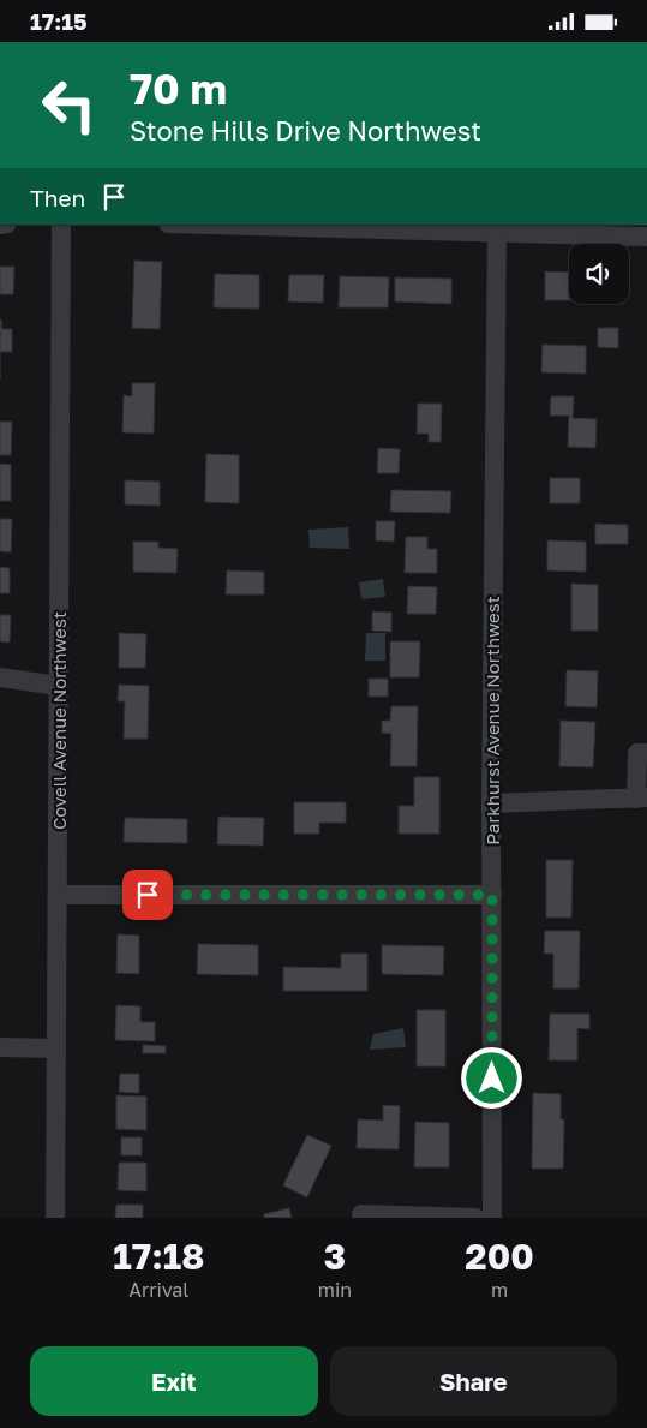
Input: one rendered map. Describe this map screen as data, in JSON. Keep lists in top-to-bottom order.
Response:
{
  "streets": {
    "street": ["Covell Avenue Northwest", "Parkhurst Avenue Northwest"]
  },
  "page": {
    "status": "17:15",
    "turn": ["70 m", "Stone Hills Drive Northwest"],
    "then": "Then",
    "eta": [
      "17:18",
      "Arrival",
      "3",
      "min",
      "200",
      "m"
    ],
    "buttons": ["Exit", "Share"]
  }
}
